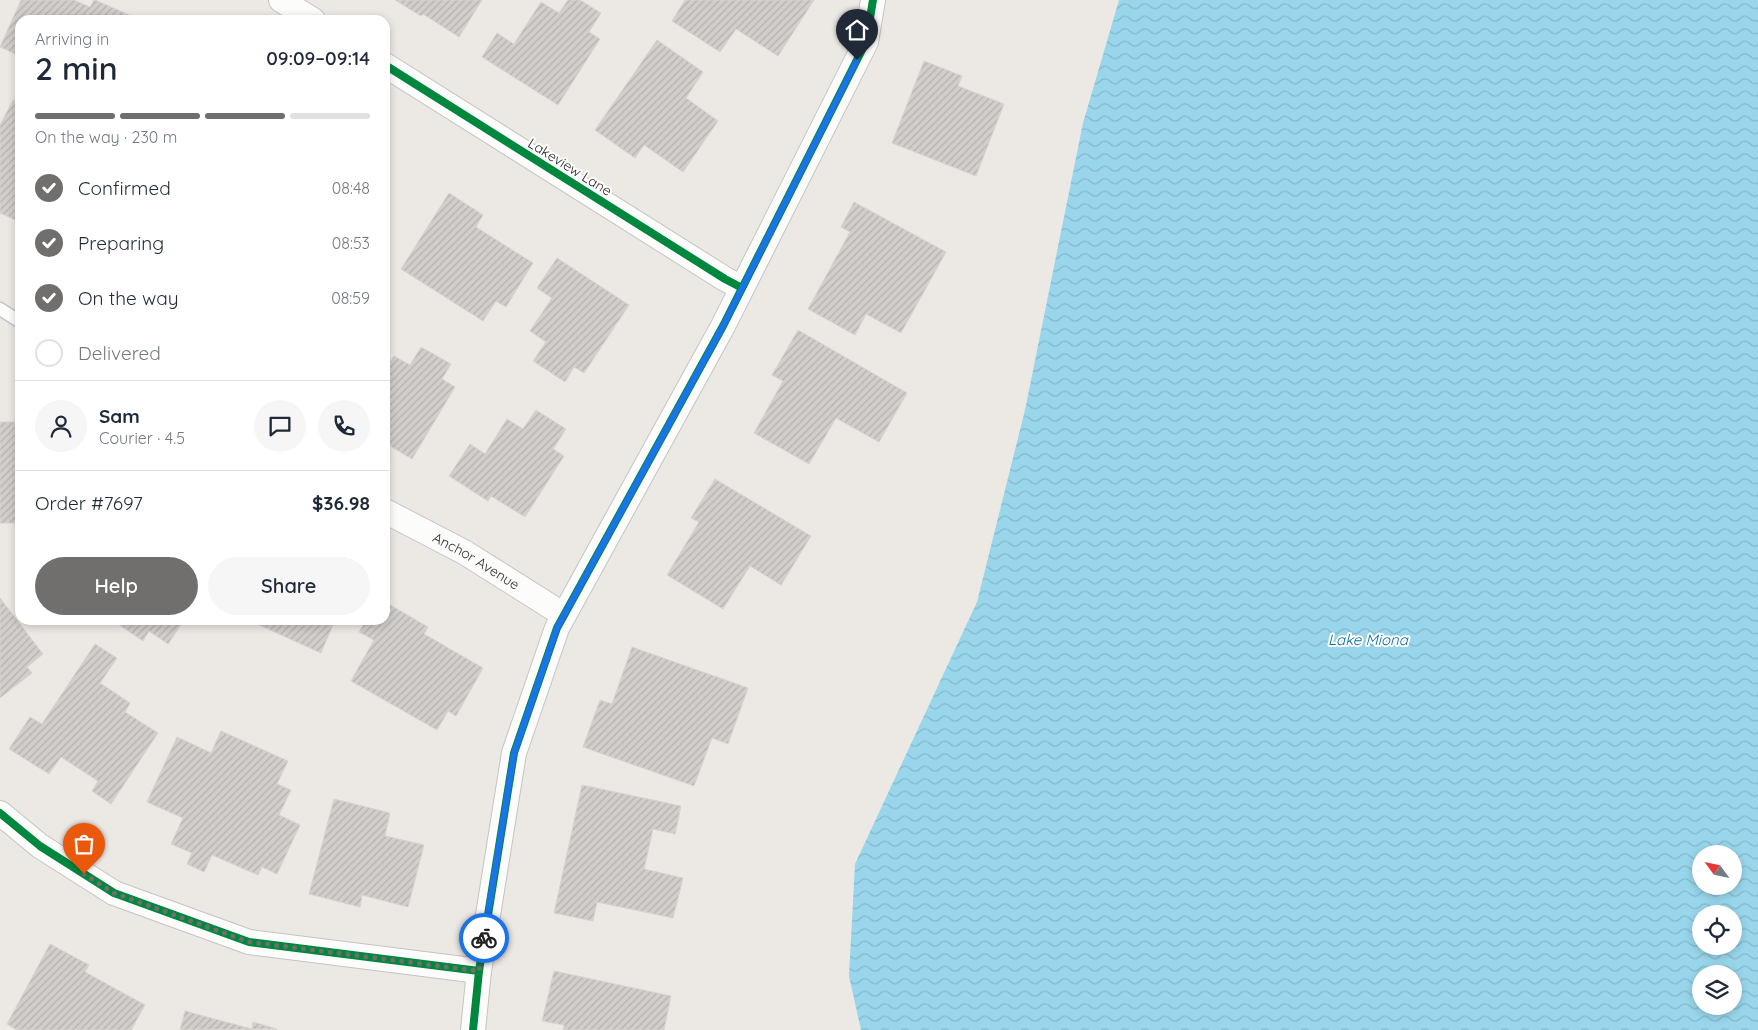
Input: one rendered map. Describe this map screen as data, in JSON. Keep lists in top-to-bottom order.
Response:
{
  "streets": {
    "street": ["Lakeview Lane", "Anchor Avenue"]
  },
  "water": ["Lake Miona"],
  "north": "top left",
  "page": {
    "heading": ["2 min", "Arriving in", "09:09–09:14"],
    "panel": [
      "Sam",
      "Courier · 4.5",
      "Order #7697",
      "$36.98"
    ],
    "bar": "On the way · 230 m",
    "list": [
      ["Confirmed", "08:48"],
      ["Preparing", "08:53"],
      ["On the way", "08:59"],
      "Delivered"
    ],
    "buttons": ["Help", "Share"]
  }
}
